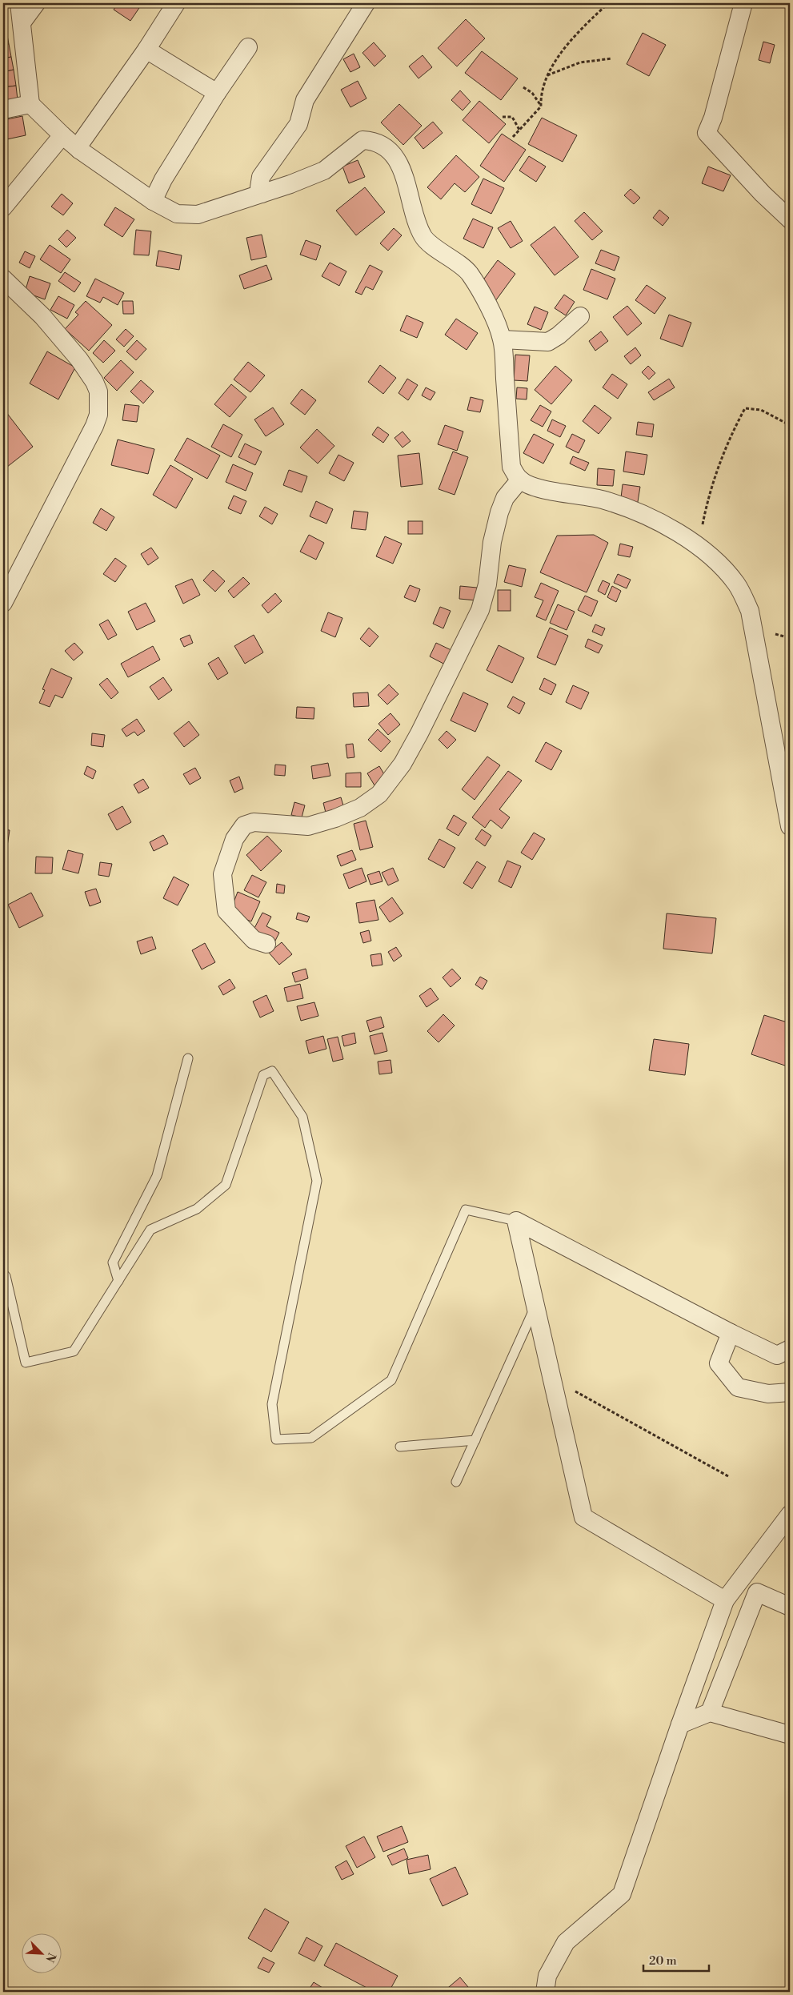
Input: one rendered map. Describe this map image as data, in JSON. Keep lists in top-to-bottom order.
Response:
{
  "scale_bar": "20 m",
  "north": "bottom right"
}
